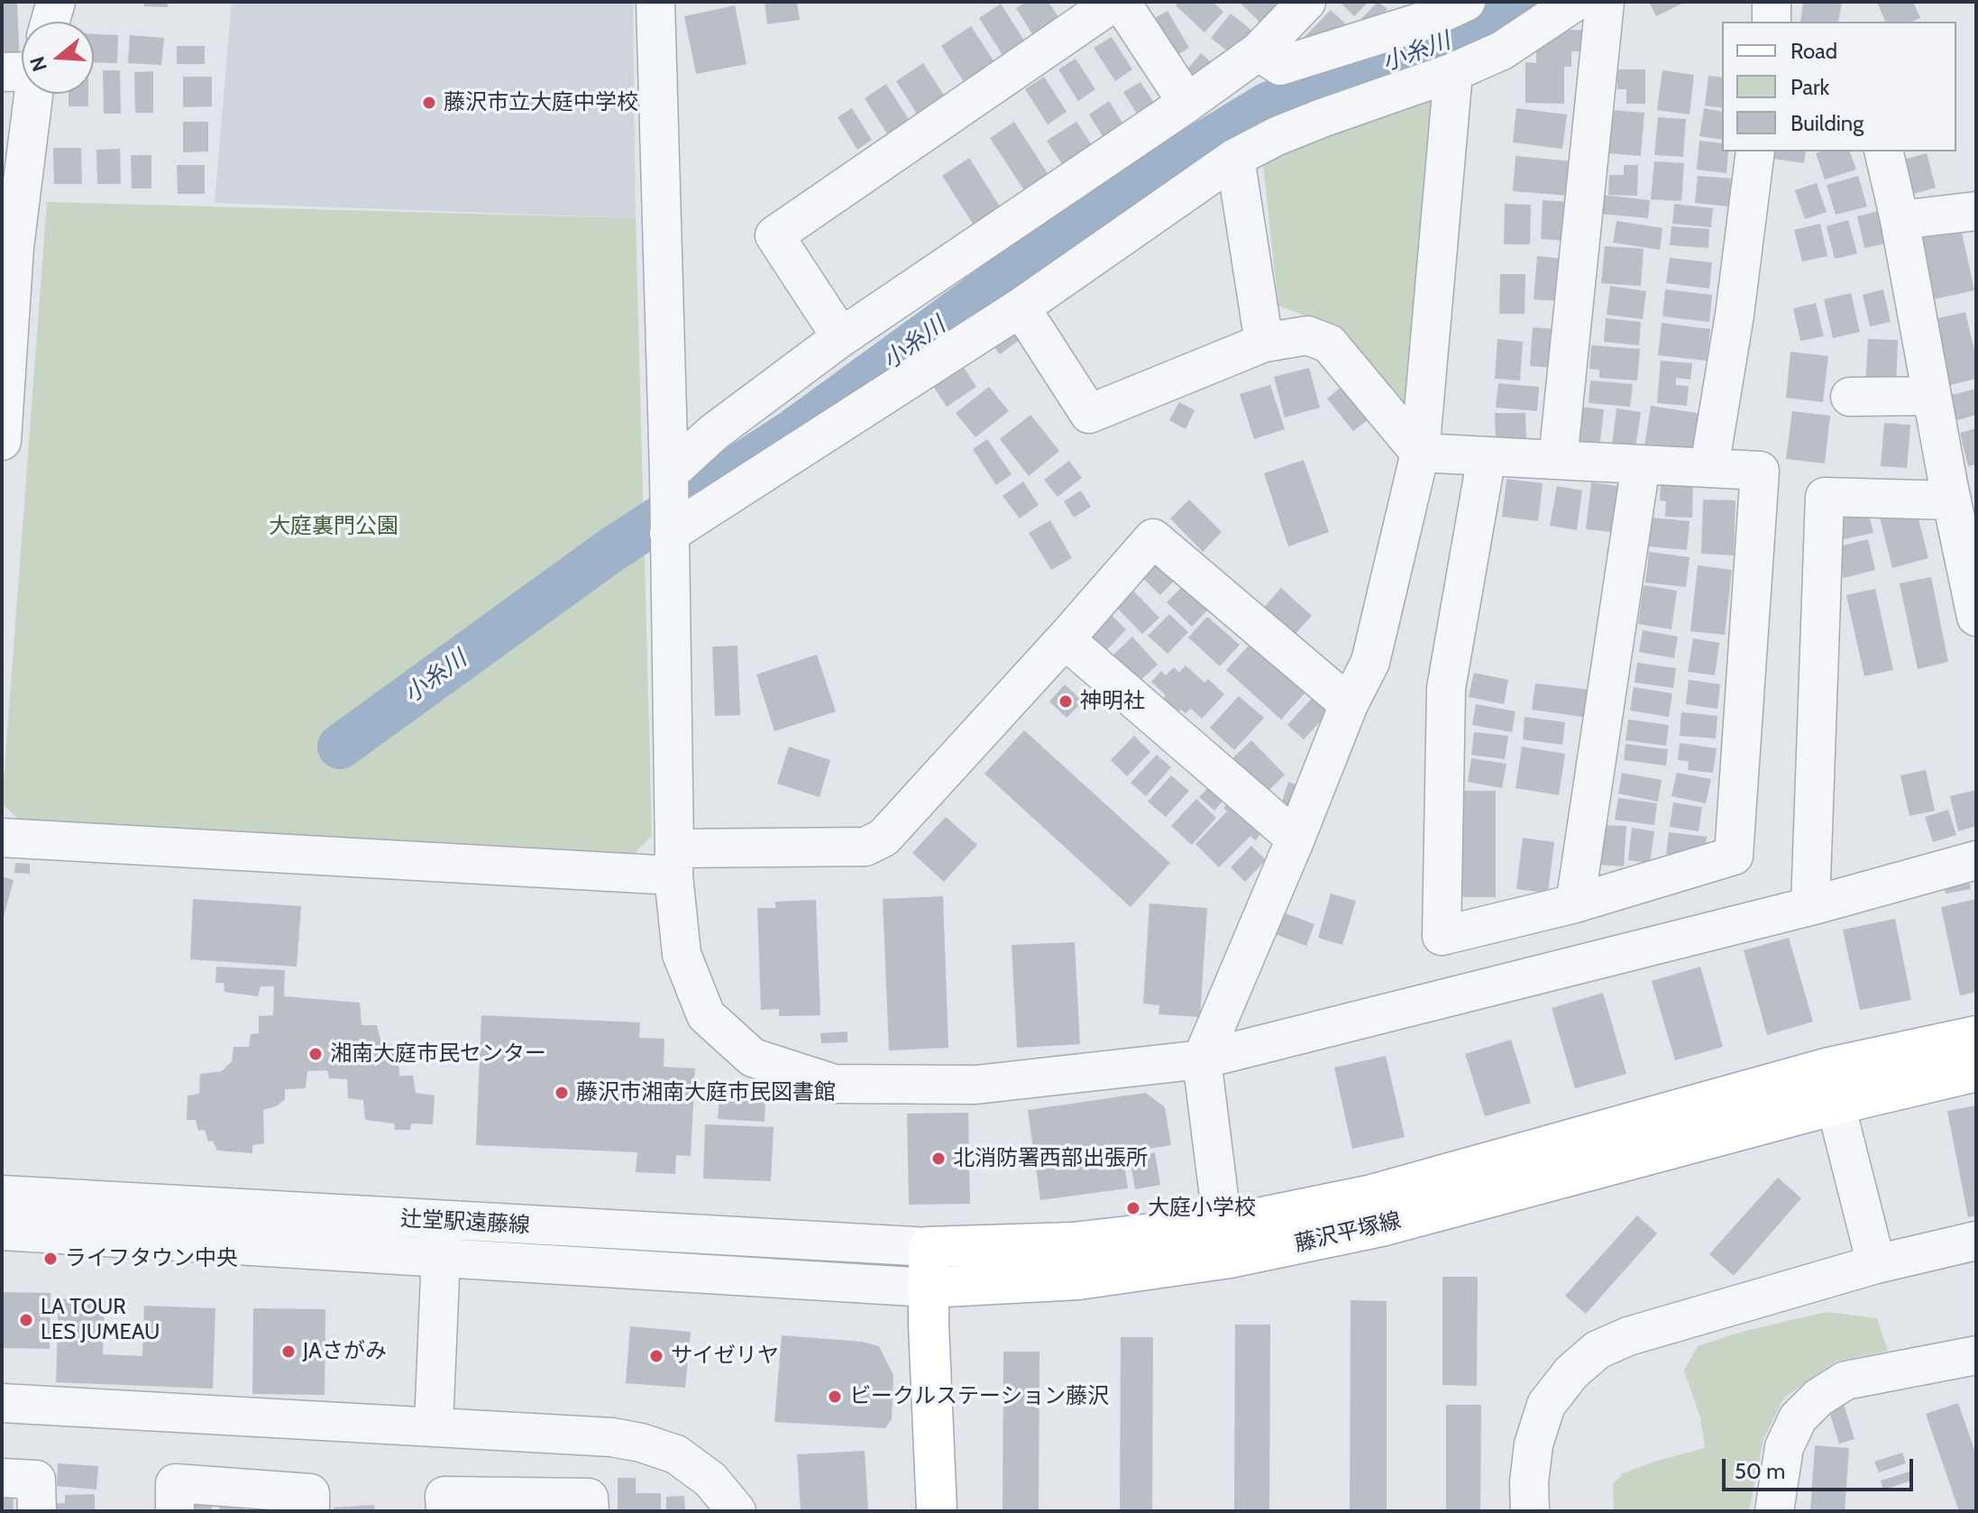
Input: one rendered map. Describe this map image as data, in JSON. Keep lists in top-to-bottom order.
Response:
{
  "streets": {
    "main road": ["藤沢平塚線"],
    "street": ["辻堂駅遠藤線"]
  },
  "crossings": [
    ["辻堂駅遠藤線", "藤沢平塚線"]
  ],
  "water": ["小糸川"],
  "parks": ["大庭裏門公園"],
  "places": [
    "藤沢市立大庭中学校",
    "神明社",
    "湘南大庭市民センター",
    "藤沢市湘南大庭市民図書館",
    "北消防署西部出張所",
    "大庭小学校",
    "ライフタウン中央",
    "LA TOUR LES JUMEAU",
    "JAさがみ",
    "サイゼリヤ",
    "ビークルステーション藤沢"
  ],
  "legend": ["Road", "Park", "Building"],
  "scale_bar": "50 m",
  "north": "left"
}
